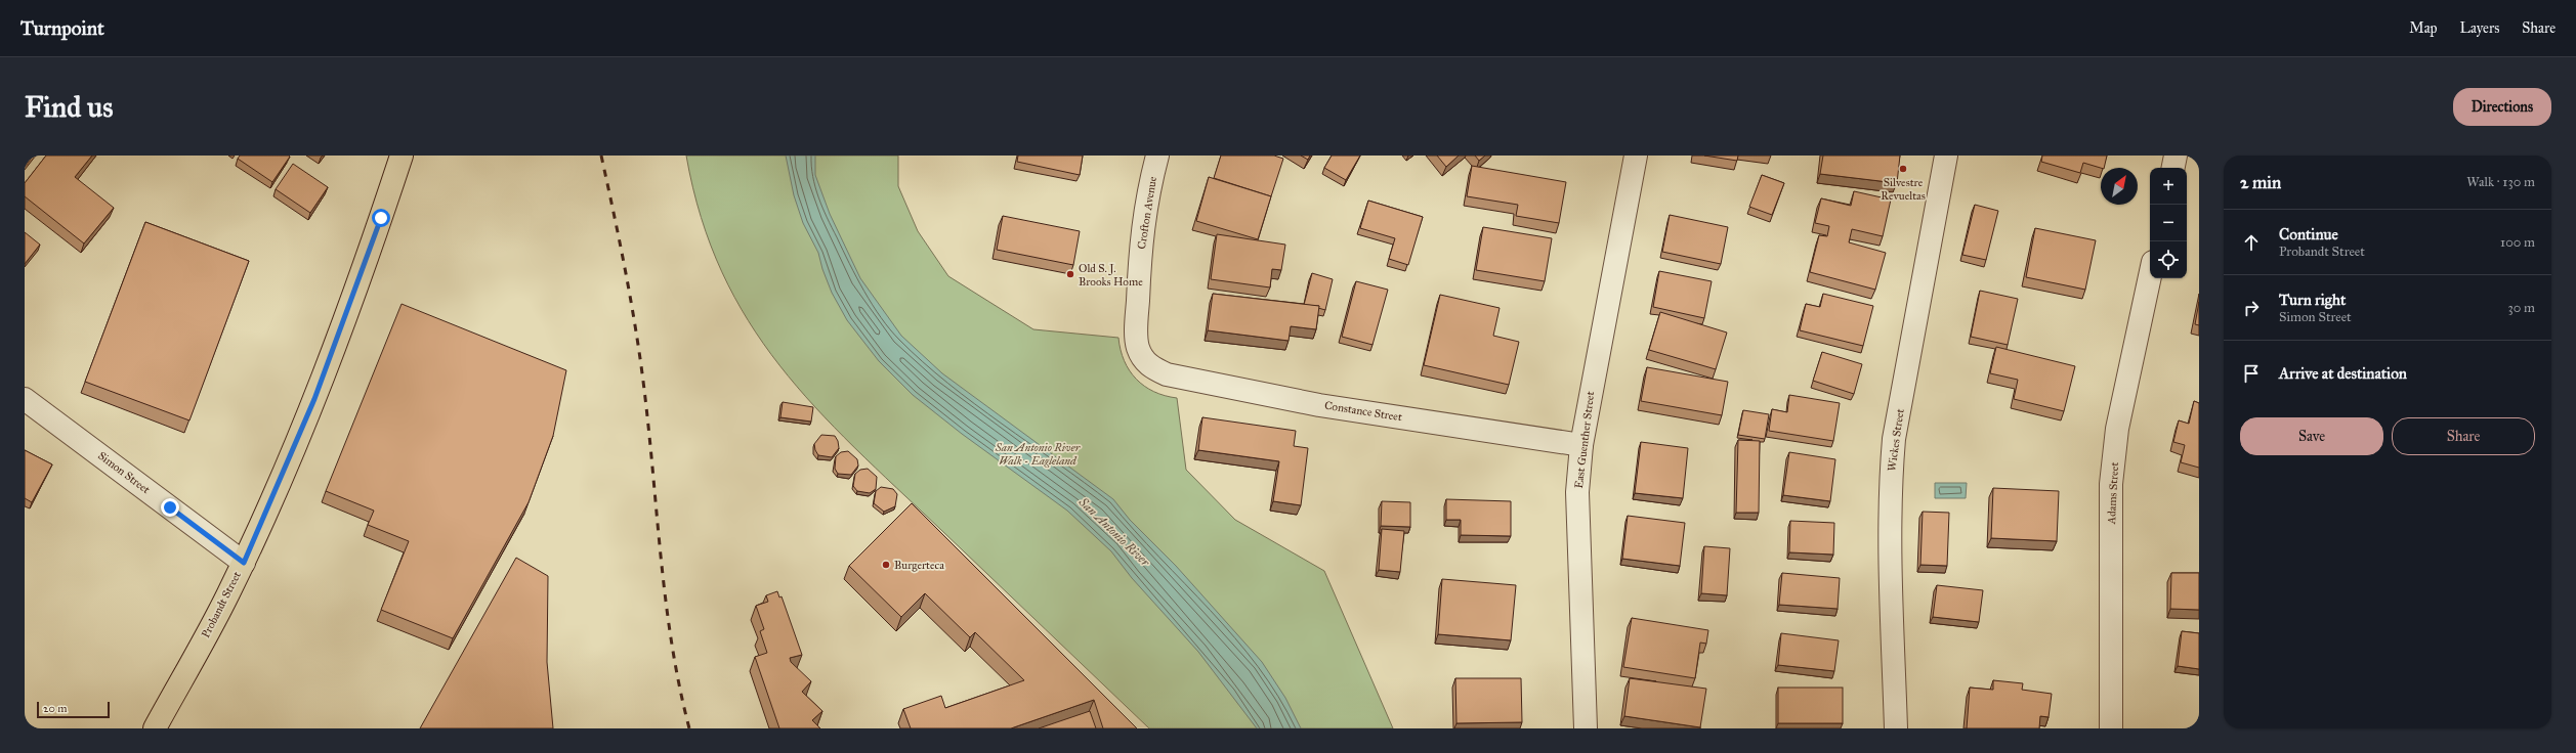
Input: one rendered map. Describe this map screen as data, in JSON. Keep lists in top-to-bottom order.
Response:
{
  "streets": {
    "main road": ["Probandt Street"],
    "street": [
      "Crofton Avenue",
      "Constance Street",
      "East Guenther Street",
      "Wickes Street",
      "Simon Street",
      "Adams Street"
    ]
  },
  "crossings": [
    ["Crofton Avenue", "Constance Street"],
    ["Constance Street", "East Guenther Street"],
    ["Simon Street", "Probandt Street"]
  ],
  "water": ["San Antonio River"],
  "parks": ["San Antonio River Walk - Eagleland"],
  "places": ["Silvestre Revueltas", "Old S. J. Brooks Home", "Burgerteca"],
  "scale_bar": "20 m",
  "north": "top right",
  "page": {
    "header": "Turnpoint",
    "nav": ["Map", "Layers", "Share"],
    "buttons": [
      "Directions",
      ["Save", "Share"]
    ],
    "title": "Find us",
    "heading": ["2 min", "Walk · 130 m"],
    "map_buttons": ["+", "−"],
    "list": [
      ["Continue", "Probandt Street", "100 m"],
      ["Turn right", "Simon Street", "30 m"],
      "Arrive at destination"
    ],
    "scale": "20 m"
  }
}
